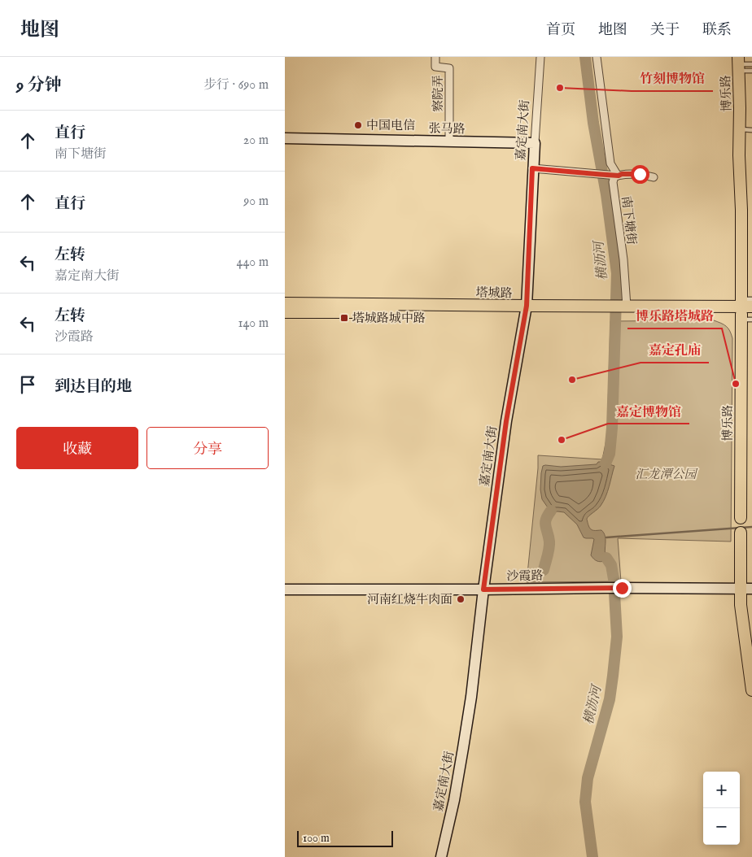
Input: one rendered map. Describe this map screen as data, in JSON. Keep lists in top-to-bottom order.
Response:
{
  "streets": {
    "main road": ["博乐路", "塔城路"],
    "street": [
      "察院弄",
      "张马路",
      "嘉定南大街",
      "南下塘街",
      "沙霞路"
    ]
  },
  "crossings": [
    ["察院弄", "张马路"],
    ["博乐路", "塔城路"],
    ["博乐路", "沙霞路"],
    ["张马路", "嘉定南大街"],
    ["嘉定南大街", "塔城路"],
    ["嘉定南大街", "沙霞路"],
    ["南下塘街", "塔城路"]
  ],
  "water": ["横沥河"],
  "parks": ["汇龙潭公园"],
  "places": {
    "other": [
      "竹刻博物馆",
      "中国电信",
      "嘉定孔庙",
      "博乐路塔城路",
      "嘉定博物馆",
      "河南红烧牛肉面"
    ],
    "transit": ["塔城路城中路"]
  },
  "scale_bar": "100 m",
  "page": {
    "header": "地图",
    "nav": [
      "首页",
      "地图",
      "关于",
      "联系"
    ],
    "heading": ["9 分钟", "步行 · 690 m"],
    "list": [
      ["直行", "南下塘街", "20 m"],
      ["直行", "90 m"],
      ["左转", "嘉定南大街", "440 m"],
      ["左转", "沙霞路", "140 m"],
      "到达目的地"
    ],
    "buttons": ["收藏", "分享"],
    "map_buttons": ["+", "−"],
    "scale": "100 m"
  }
}
